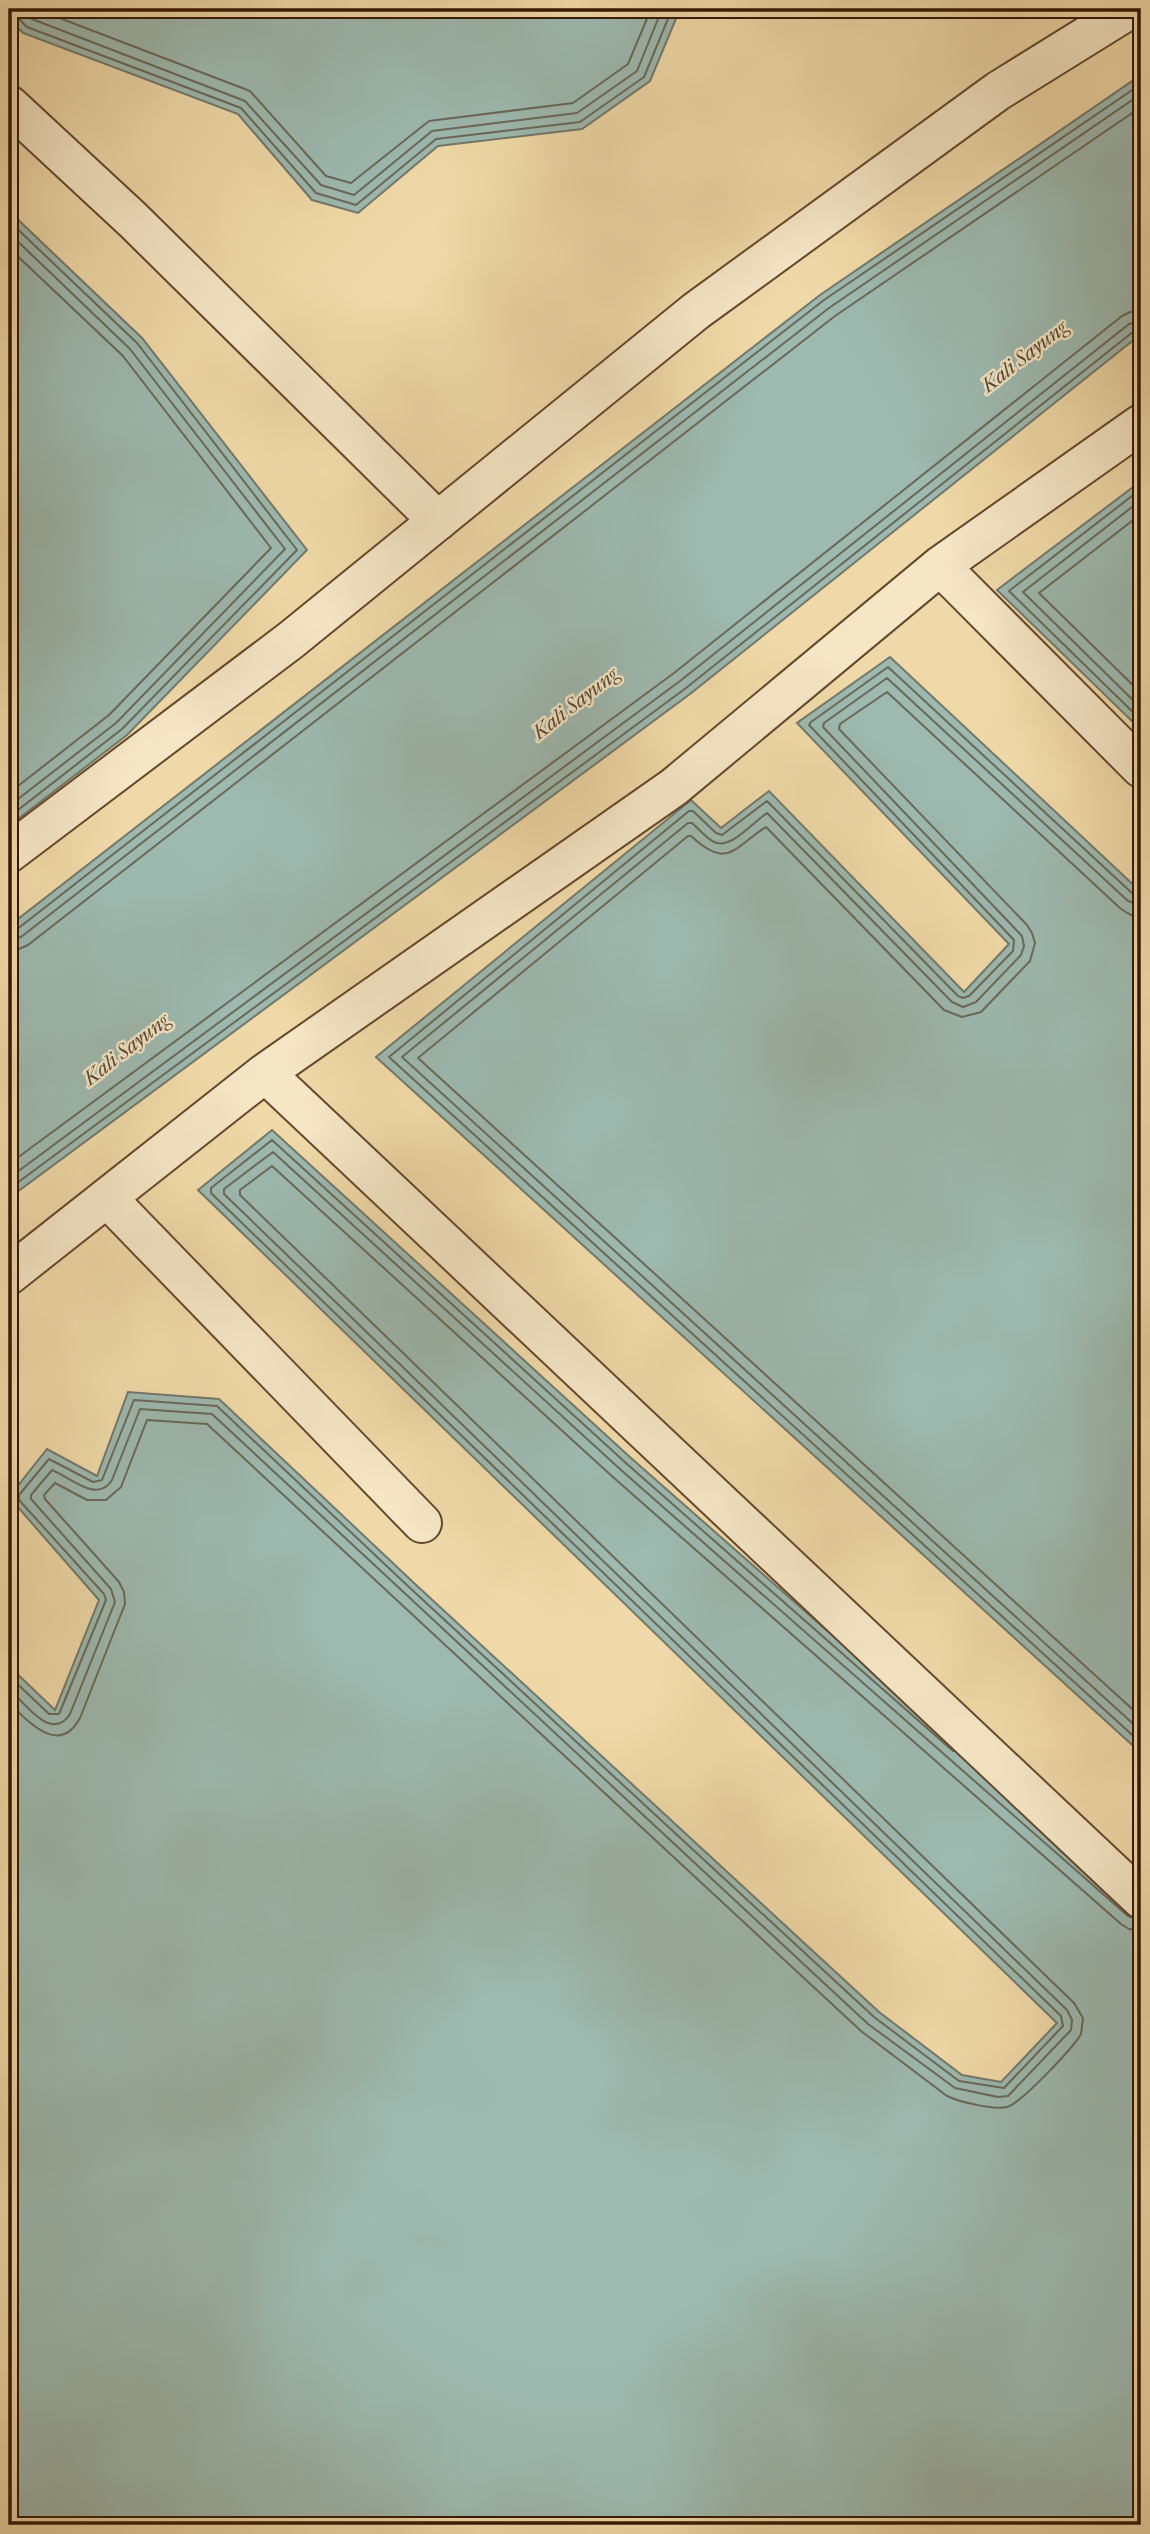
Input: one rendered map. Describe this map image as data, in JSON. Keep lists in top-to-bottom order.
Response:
{
  "water": ["Kali Sayung"]
}
